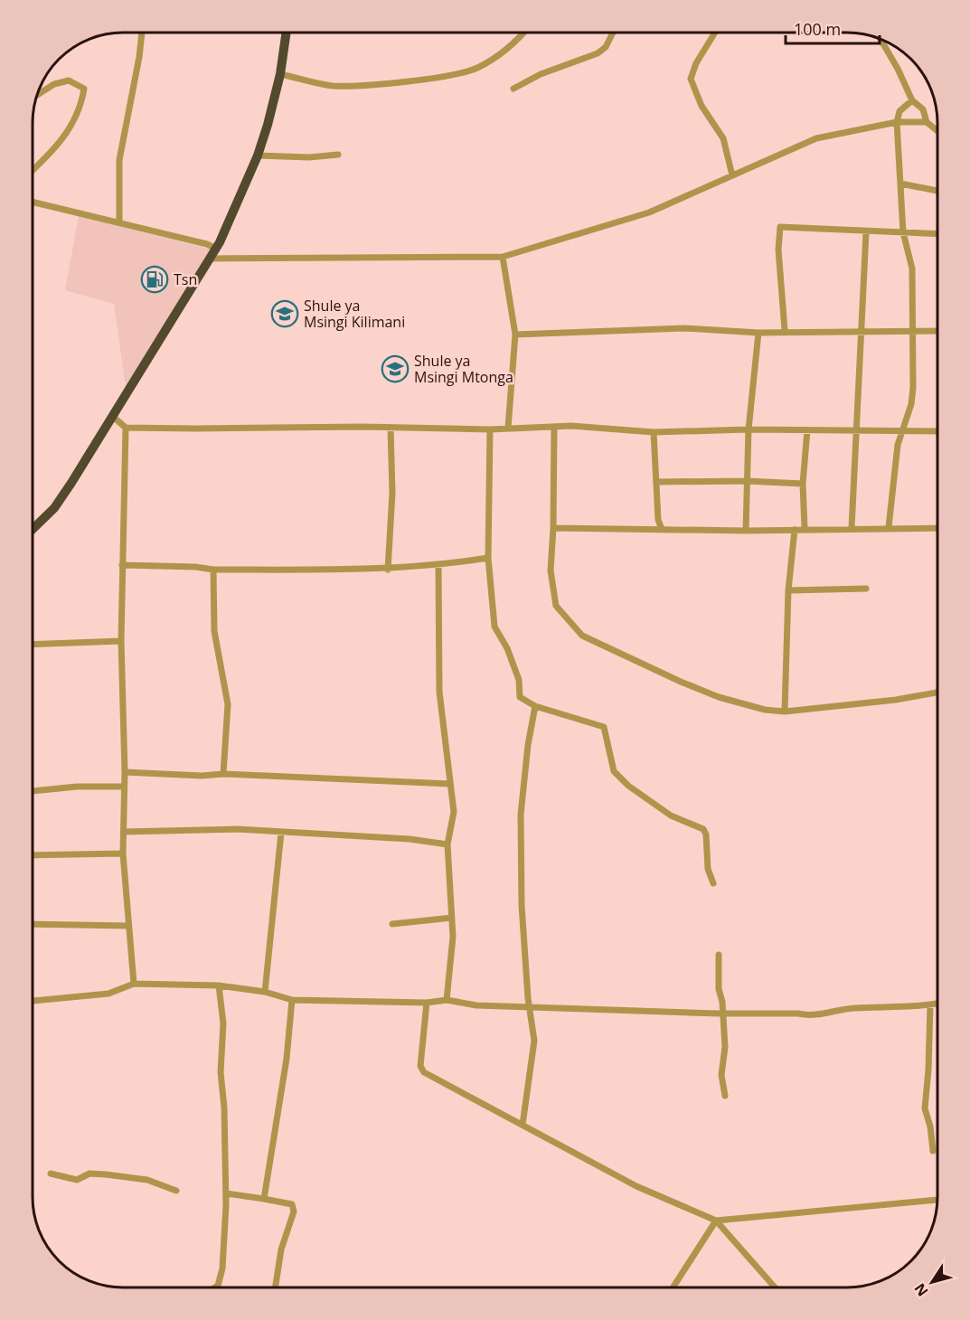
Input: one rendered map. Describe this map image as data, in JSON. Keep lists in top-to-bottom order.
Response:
{
  "places": {
    "fuel station": ["Tsn"],
    "school or university": ["Shule ya Msingi Kilimani", "Shule ya Msingi Mtonga"]
  },
  "scale_bar": "100 m",
  "north": "bottom left"
}
